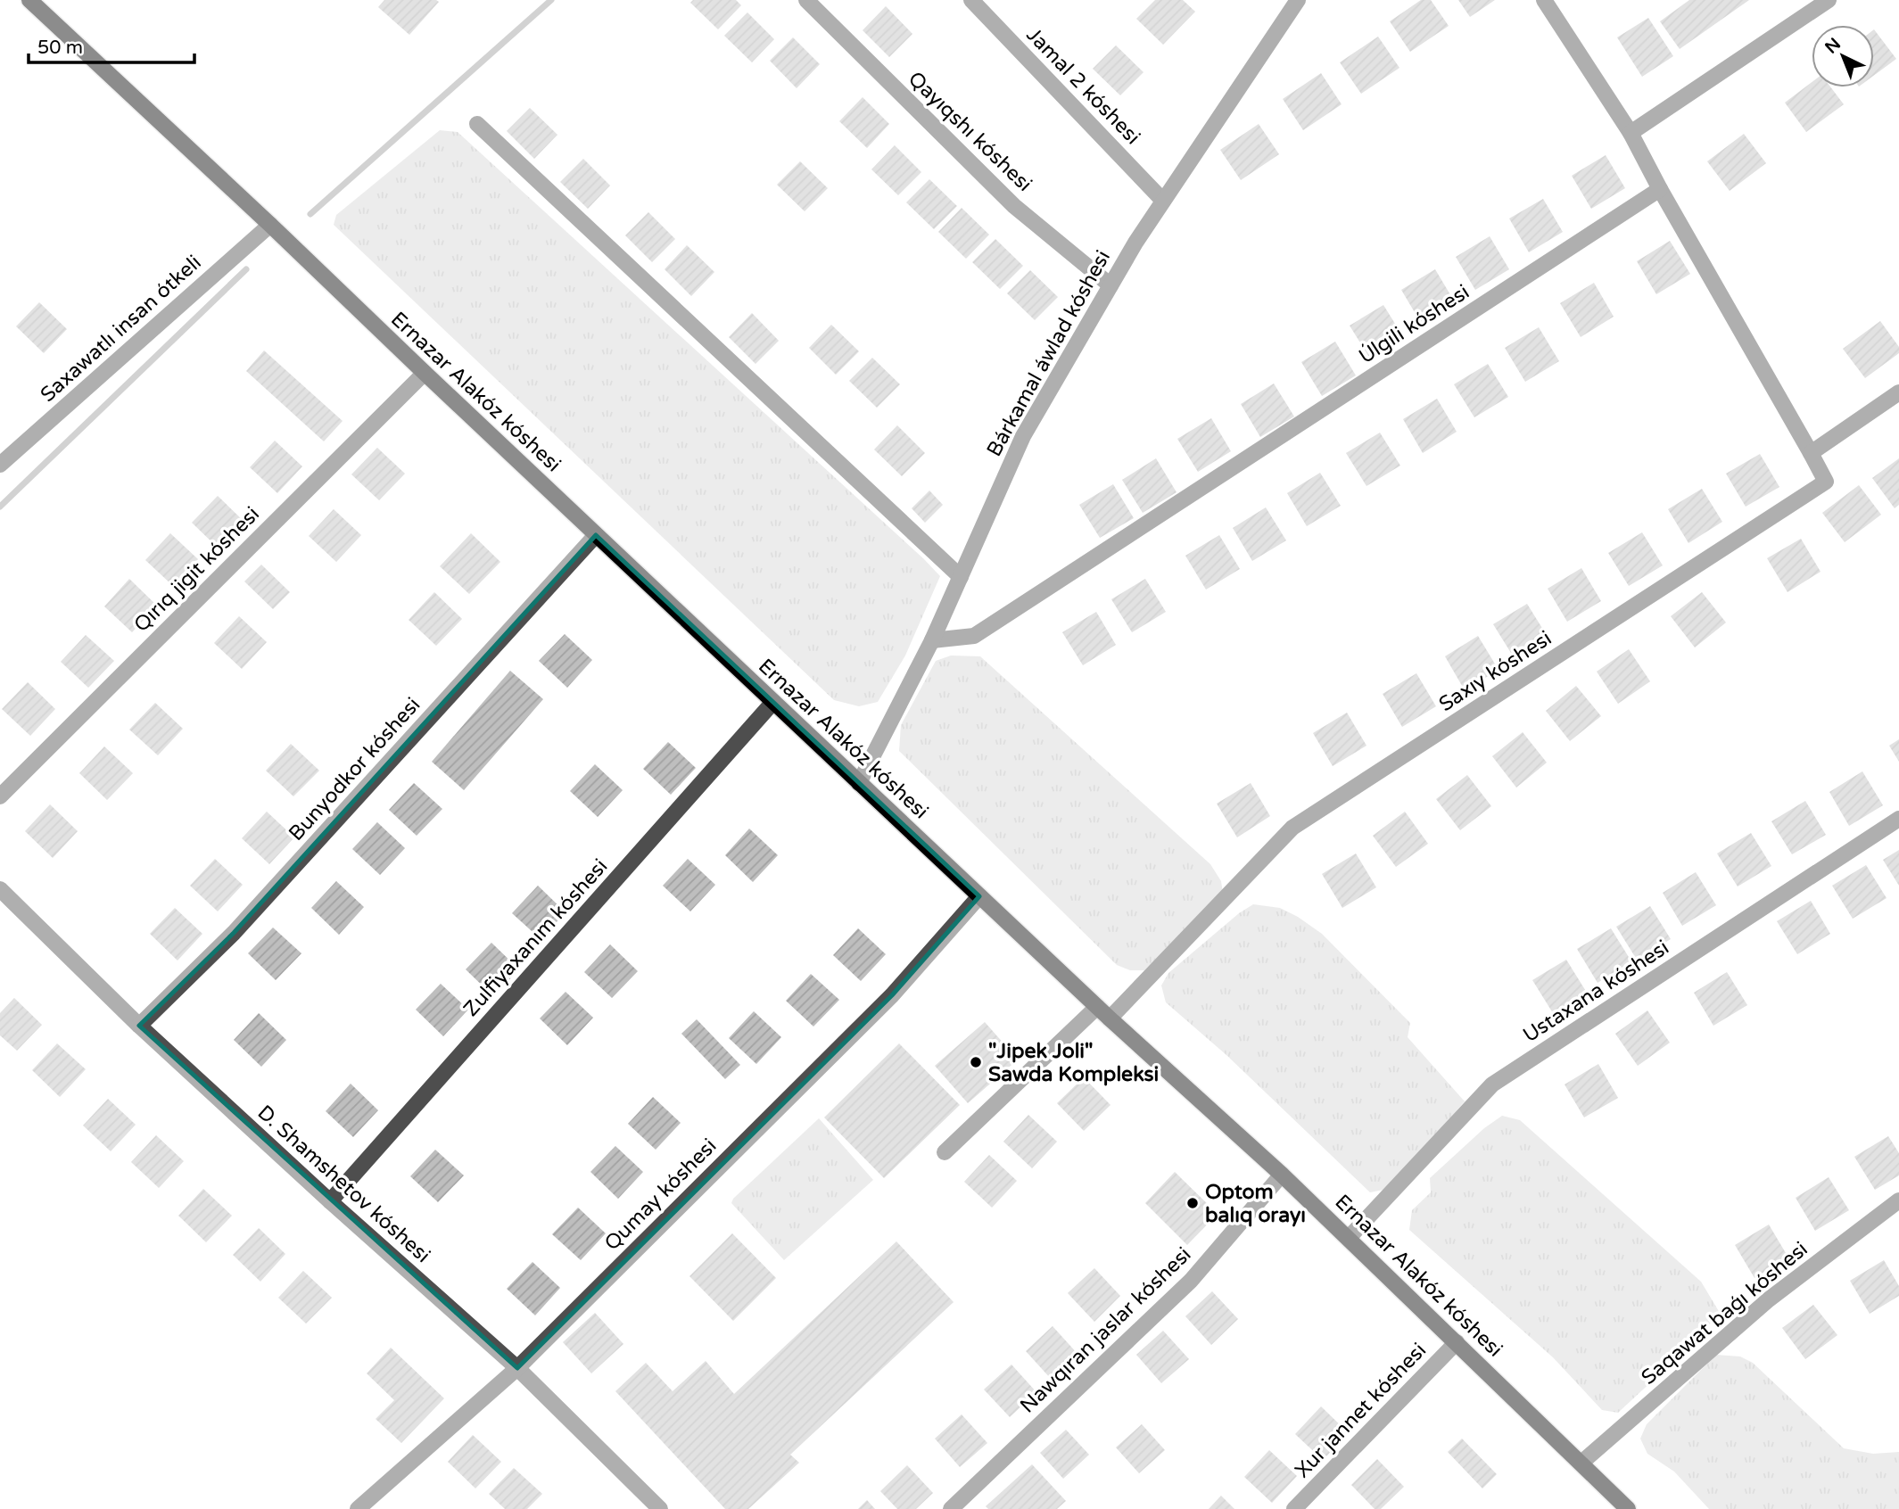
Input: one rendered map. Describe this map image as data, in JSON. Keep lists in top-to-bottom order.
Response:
{
  "streets": {
    "main road": ["Ernazar Alakóz kóshesi"],
    "street": [
      "Jamal 2 kóshesi",
      "Qayıqshı kóshesi",
      "Úlgili kóshesi",
      "Saxawatlı insan ótkeli",
      "Bárkamal áwlad kóshesi",
      "Qırıq jigit kóshesi",
      "Saxıy kóshesi",
      "Bunyodkor kóshesi",
      "Zulfiyaxanım kóshesi",
      "Ustaxana kóshesi",
      "D. Shamshetov kóshesi",
      "Qumay kóshesi",
      "Saqawat baǵı kóshesi",
      "Nawqıran jaslar kóshesi",
      "Xur jannet kóshesi"
    ]
  },
  "crossings": [
    ["Jamal 2 kóshesi", "Bárkamal áwlad kóshesi"],
    ["Qayıqshı kóshesi", "Bárkamal áwlad kóshesi"],
    ["Úlgili kóshesi", "Bárkamal áwlad kóshesi"],
    ["Saxawatlı insan ótkeli", "Ernazar Alakóz kóshesi"],
    ["Bárkamal áwlad kóshesi", "Ernazar Alakóz kóshesi"],
    ["Ernazar Alakóz kóshesi", "Qırıq jigit kóshesi"],
    ["Ernazar Alakóz kóshesi", "Saxıy kóshesi"],
    ["Ernazar Alakóz kóshesi", "Bunyodkor kóshesi"],
    ["Ernazar Alakóz kóshesi", "Zulfiyaxanım kóshesi"],
    ["Ernazar Alakóz kóshesi", "Ustaxana kóshesi"],
    ["Ernazar Alakóz kóshesi", "Qumay kóshesi"],
    ["Ernazar Alakóz kóshesi", "Saqawat baǵı kóshesi"],
    ["Ernazar Alakóz kóshesi", "Nawqıran jaslar kóshesi"],
    ["Ernazar Alakóz kóshesi", "Xur jannet kóshesi"],
    ["Bunyodkor kóshesi", "D. Shamshetov kóshesi"],
    ["Zulfiyaxanım kóshesi", "D. Shamshetov kóshesi"],
    ["D. Shamshetov kóshesi", "Qumay kóshesi"]
  ],
  "places": ["\"Jipek Joli\" Sawda Kompleksi", "Optom balıq orayı"],
  "scale_bar": "50 m",
  "north": "top left"
}
